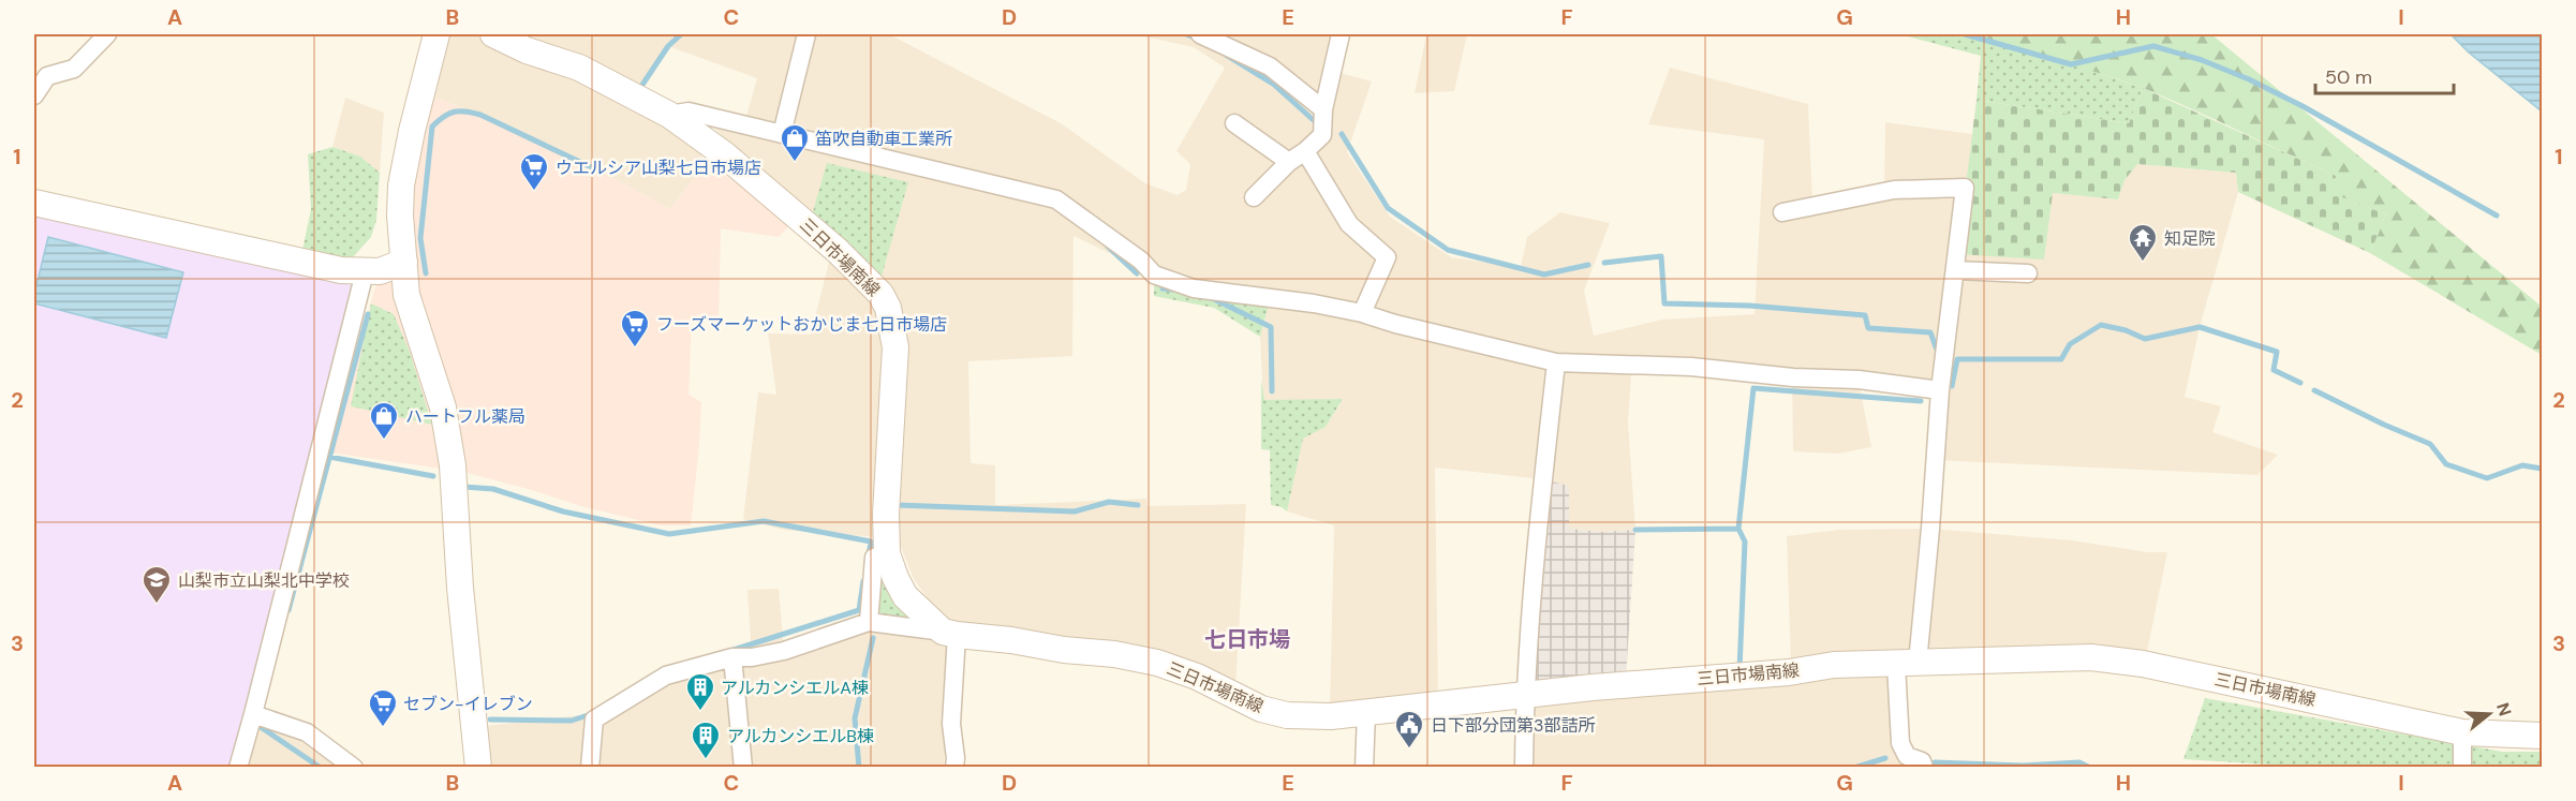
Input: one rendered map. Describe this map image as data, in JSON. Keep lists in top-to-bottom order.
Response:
{
  "streets": {
    "main road": ["三日市場南線"]
  },
  "districts": ["七日市場"],
  "places": {
    "shop": ["笛吹自動車工業所", "ハートフル薬局"],
    "supermarket": ["ウエルシア山梨七日市場店", "フーズマーケットおかじま七日市場店", "セブン-イレブン"],
    "temple": ["知足院"],
    "school or university": ["山梨市立山梨北中学校"],
    "building": ["アルカンシエルA棟", "アルカンシエルB棟"],
    "public building": ["日下部分団第3部詰所"]
  },
  "scale_bar": "50 m",
  "north": "right",
  "grid": {
    "columns": [
      "A",
      "B",
      "C",
      "D",
      "E",
      "F",
      "G",
      "H",
      "I"
    ],
    "rows": ["1", "2", "3"]
  }
}
